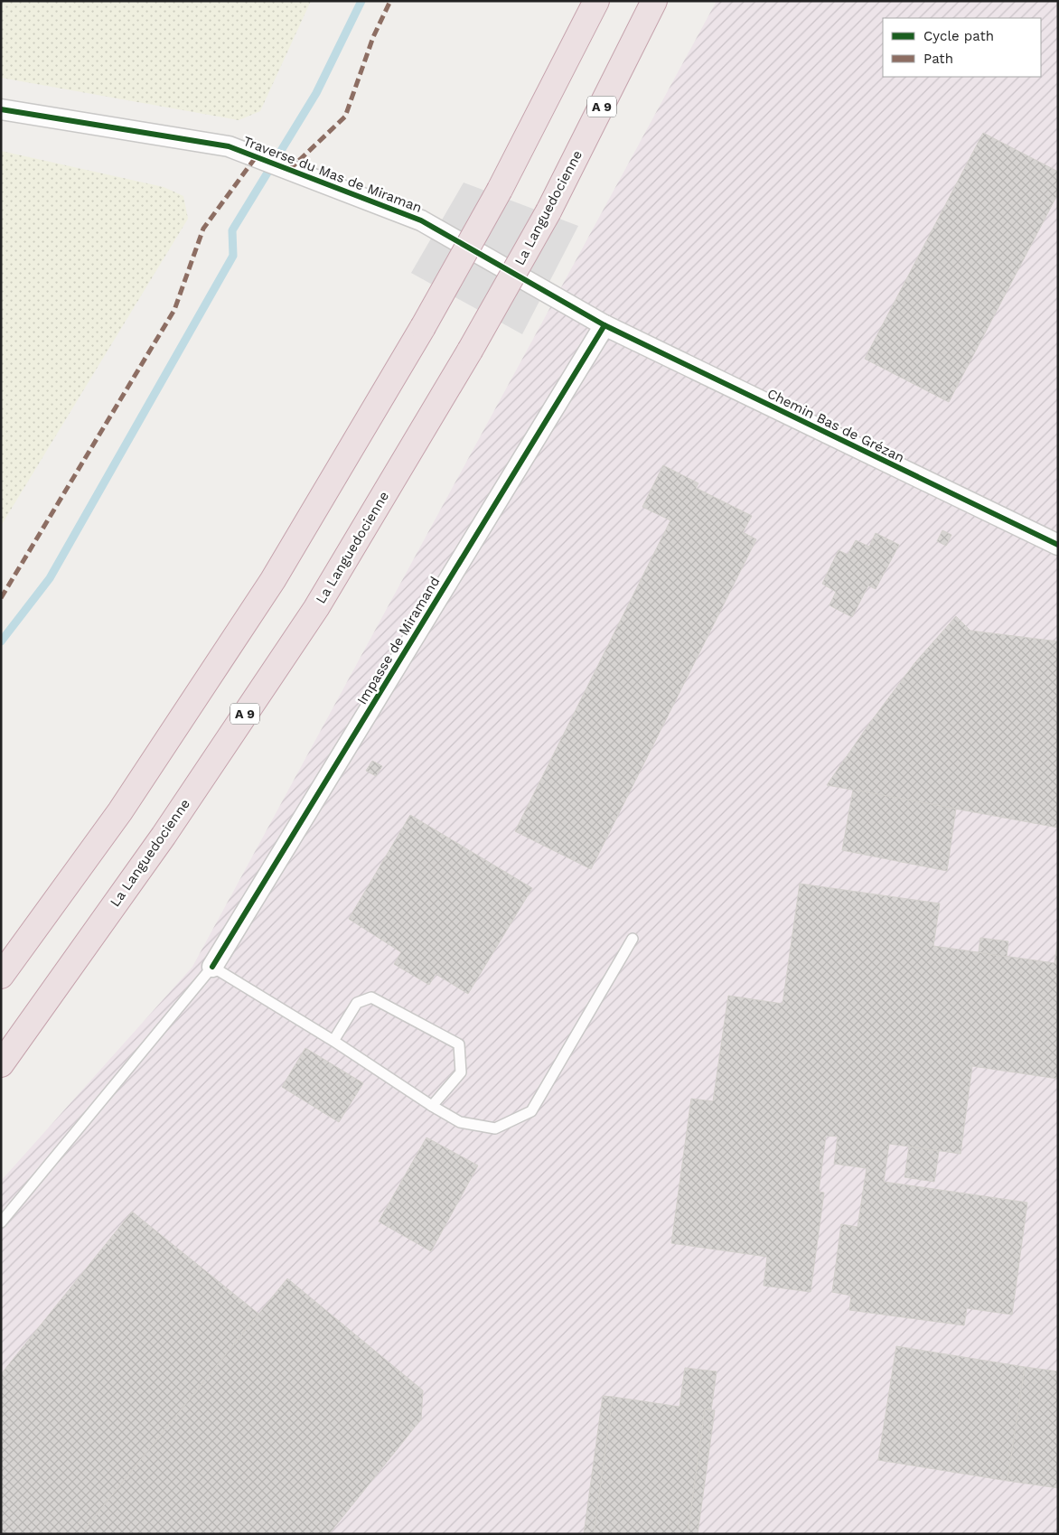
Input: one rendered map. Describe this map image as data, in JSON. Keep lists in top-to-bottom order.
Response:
{
  "streets": {
    "highway": ["A 9", "La Languedocienne"],
    "street": ["Traverse du Mas de Miraman", "Chemin Bas de Grézan", "Impasse de Miramand"]
  },
  "crossings": [
    ["Traverse du Mas de Miraman", "Chemin Bas de Grézan"],
    ["Traverse du Mas de Miraman", "Impasse de Miramand"],
    ["Chemin Bas de Grézan", "Impasse de Miramand"]
  ],
  "legend": ["Cycle path", "Path"]
}
